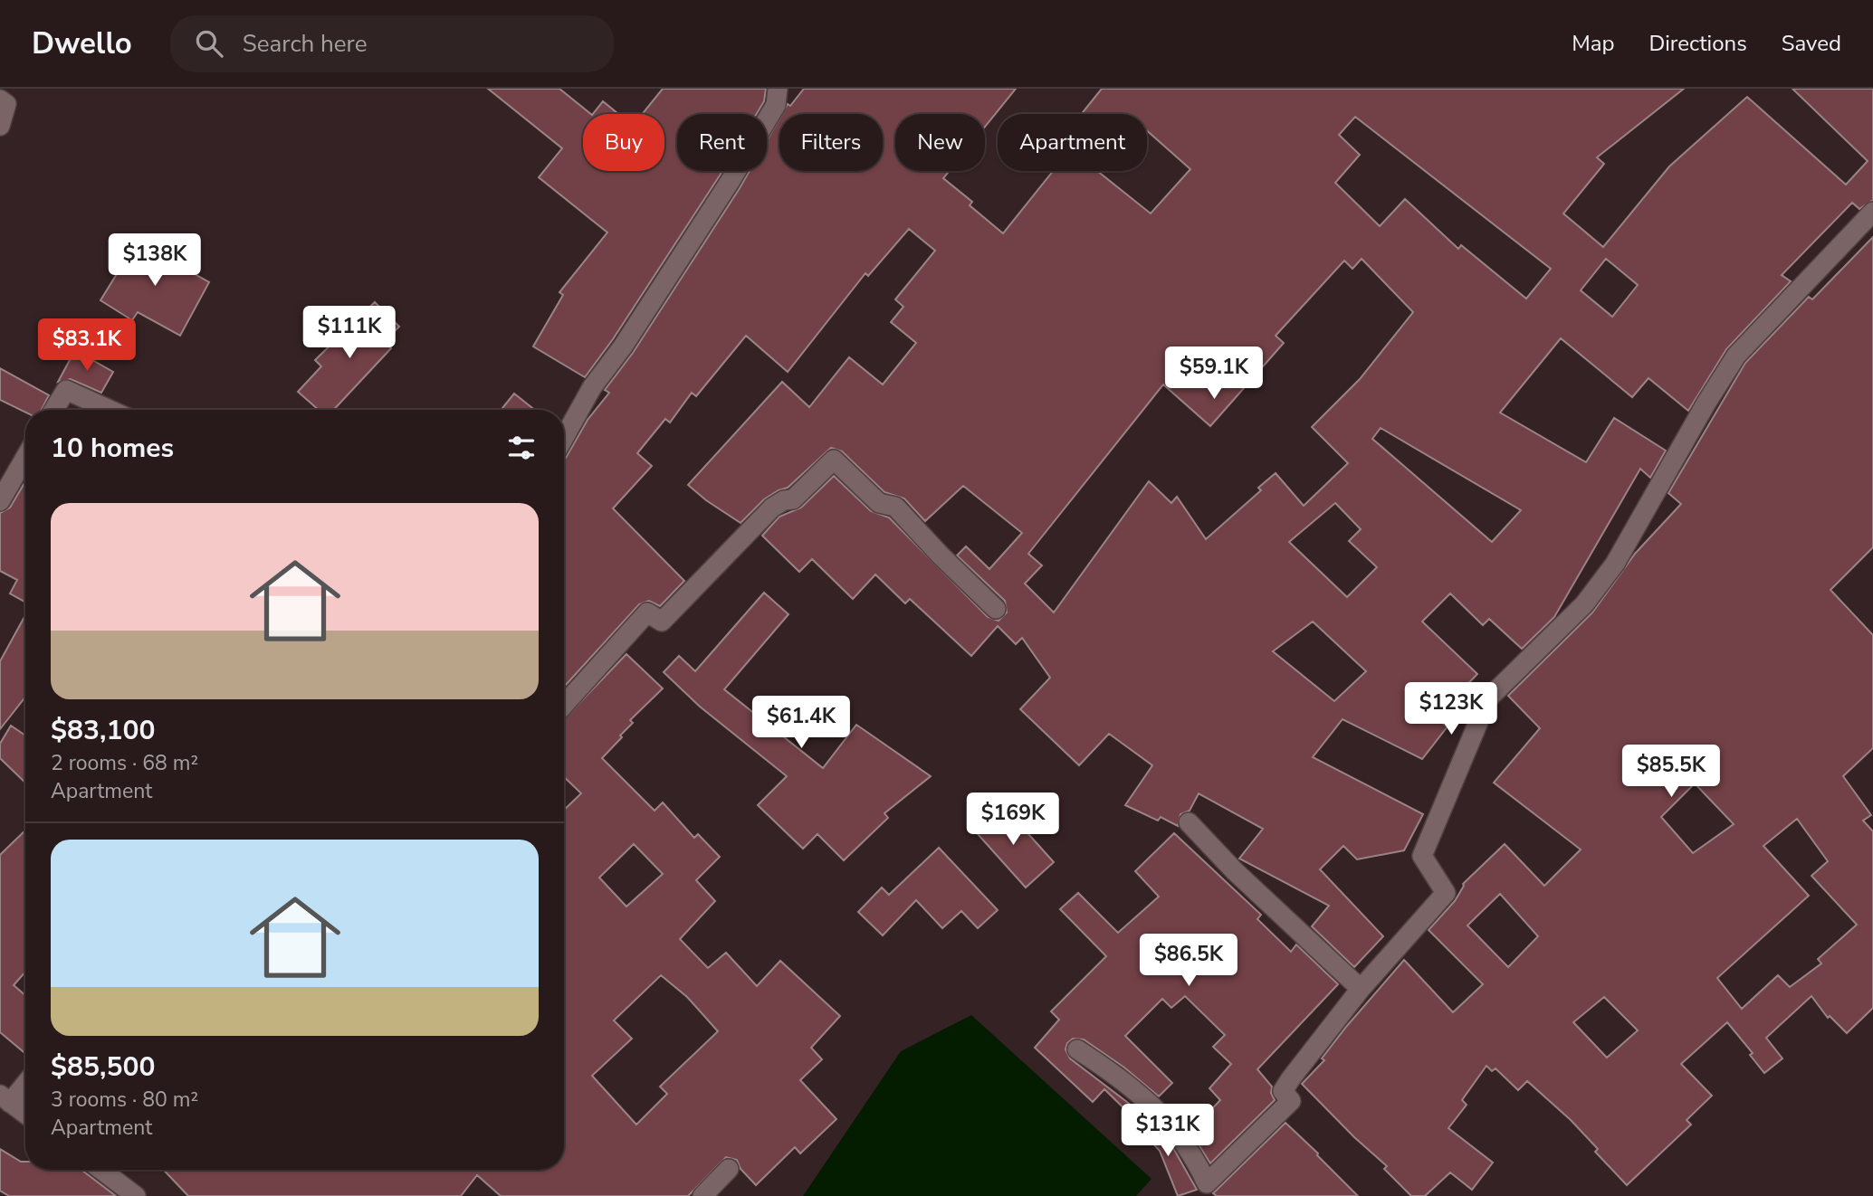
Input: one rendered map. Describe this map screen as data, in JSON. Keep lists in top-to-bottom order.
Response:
{
  "page": {
    "header": "Dwello",
    "search": "Search here",
    "nav": ["Map", "Directions", "Saved"],
    "chip": [
      "Buy",
      "Rent",
      "Filters",
      "New",
      "Apartment"
    ],
    "price": [
      "$138K",
      "$111K",
      "$83.1K",
      "$59.1K",
      "$123K",
      "$61.4K",
      "$85.5K",
      "$169K",
      "$86.5K",
      "$131K"
    ],
    "heading": "10 homes",
    "list": [
      {
        "name": "$83,100",
        "note": "2 rooms · 68 m² · Apartment"
      },
      {
        "name": "$85,500",
        "note": "3 rooms · 80 m² · Apartment"
      }
    ]
  }
}
